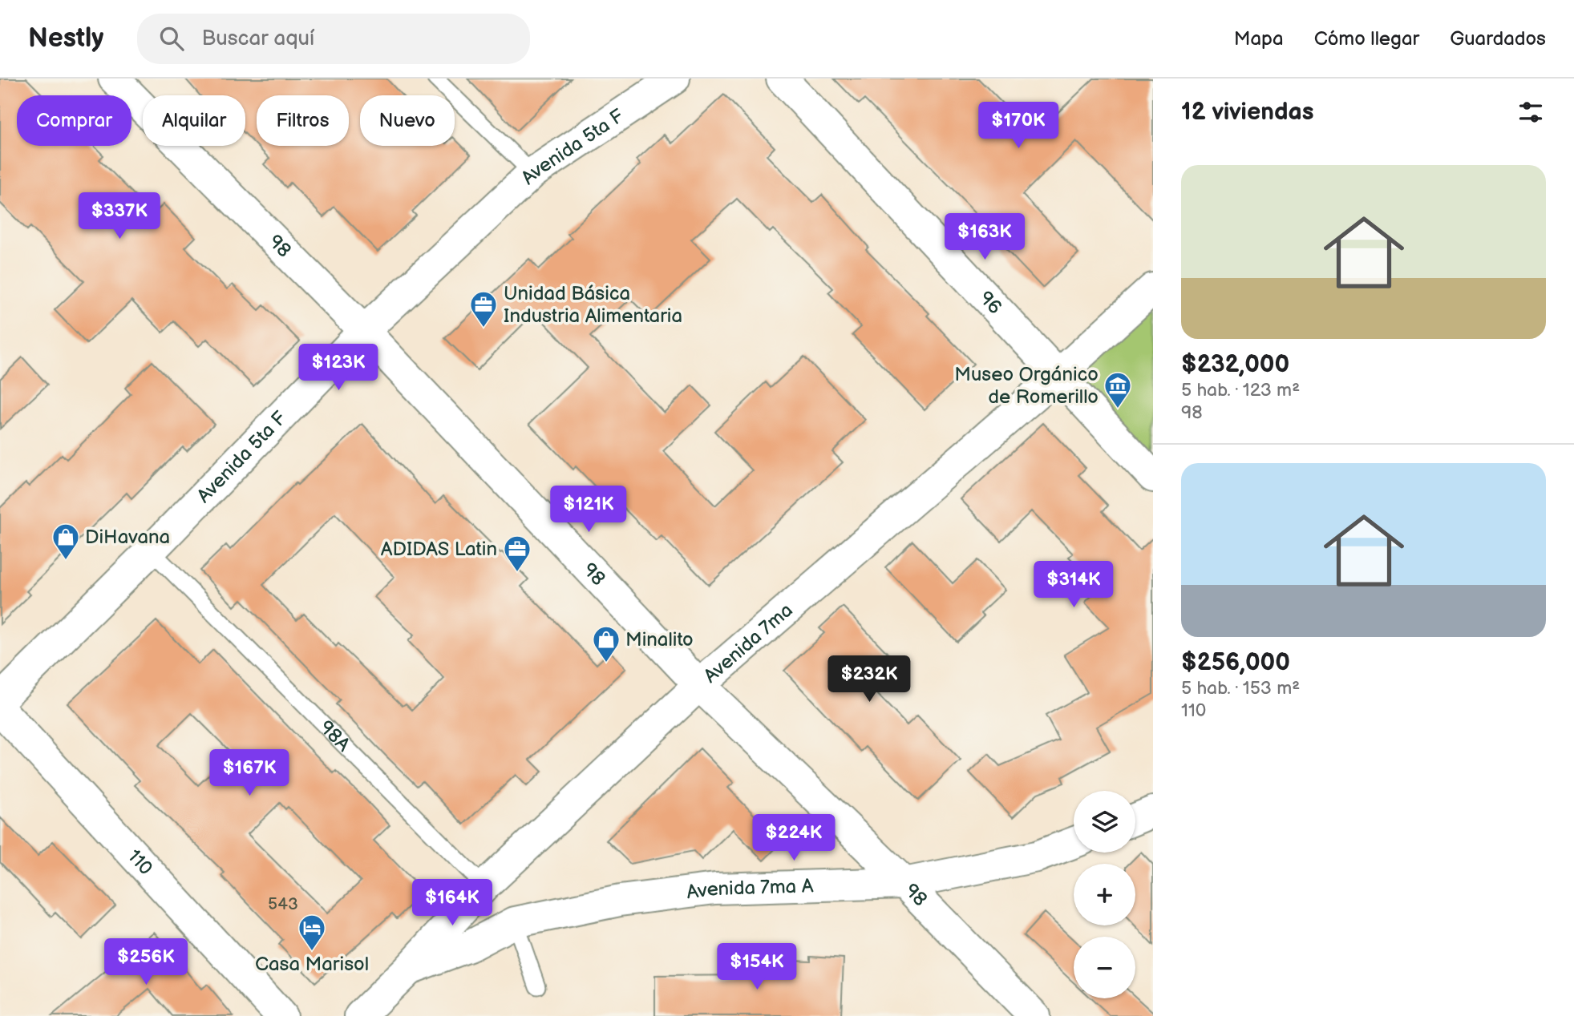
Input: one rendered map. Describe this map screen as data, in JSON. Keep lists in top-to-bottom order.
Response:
{
  "streets": {
    "street": [
      "Avenida 5ta F",
      "98",
      "96",
      "Avenida 7ma",
      "98A",
      "110",
      "Avenida 7ma A"
    ]
  },
  "crossings": [
    ["Avenida 5ta F", "98"],
    ["Avenida 5ta F", "98A"],
    ["98", "Avenida 7ma"],
    ["98", "Avenida 7ma A"],
    ["96", "Avenida 7ma"],
    ["Avenida 7ma", "98A"],
    ["Avenida 7ma", "Avenida 7ma A"],
    ["98A", "Avenida 7ma A"]
  ],
  "places": {
    "office": ["Unidad Básica Industria Alimentaria", "ADIDAS Latin"],
    "museum": ["Museo Orgánico de Romerillo"],
    "shop": ["DiHavana", "Minalito"],
    "hotel": ["Casa Marisol"]
  },
  "house_numbers": ["543"],
  "page": {
    "header": "Nestly",
    "search": "Buscar aquí",
    "nav": ["Mapa", "Cómo llegar", "Guardados"],
    "heading": "12 viviendas",
    "chip": [
      "Comprar",
      "Alquilar",
      "Filtros",
      "Nuevo"
    ],
    "price": [
      "$170K",
      "$337K",
      "$163K",
      "$123K",
      "$121K",
      "$314K",
      "$232K",
      "$167K",
      "$224K",
      "$164K",
      "$256K",
      "$154K"
    ],
    "list": [
      {
        "name": "$232,000",
        "note": "5 hab. · 123 m² · 98"
      },
      {
        "name": "$256,000",
        "note": "5 hab. · 153 m² · 110"
      }
    ],
    "map_buttons": ["+", "−"]
  }
}
